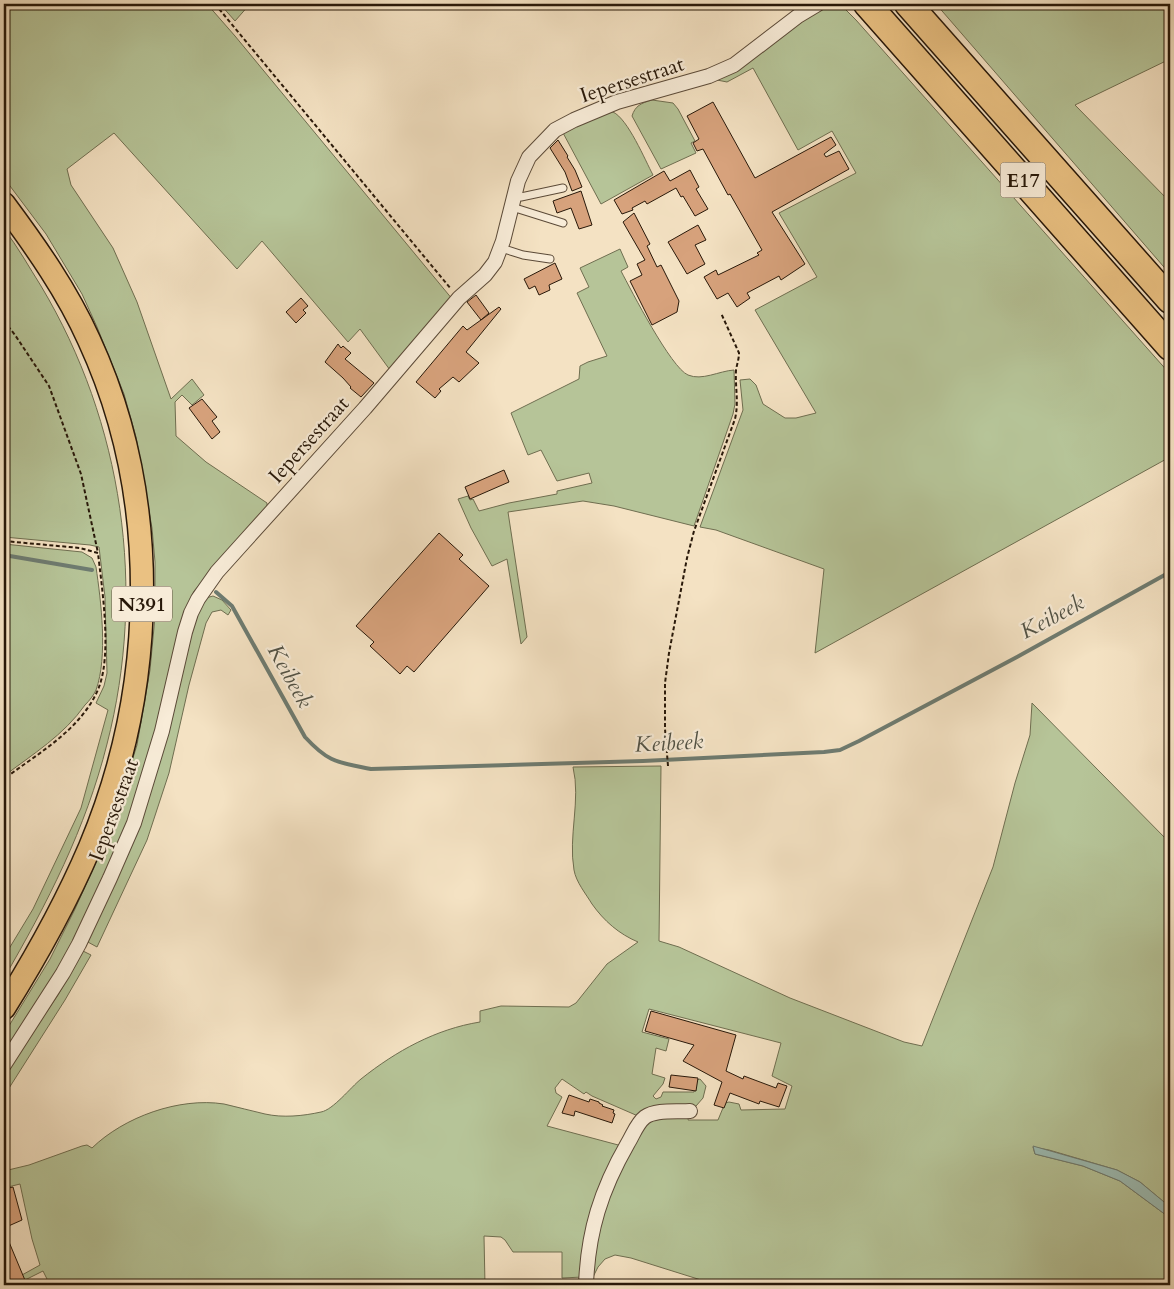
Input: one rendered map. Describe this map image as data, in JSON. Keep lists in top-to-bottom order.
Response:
{
  "streets": {
    "highway": ["E17"],
    "main road": ["N391"],
    "street": ["Iepersestraat"]
  },
  "water": ["Keibeek"]
}
